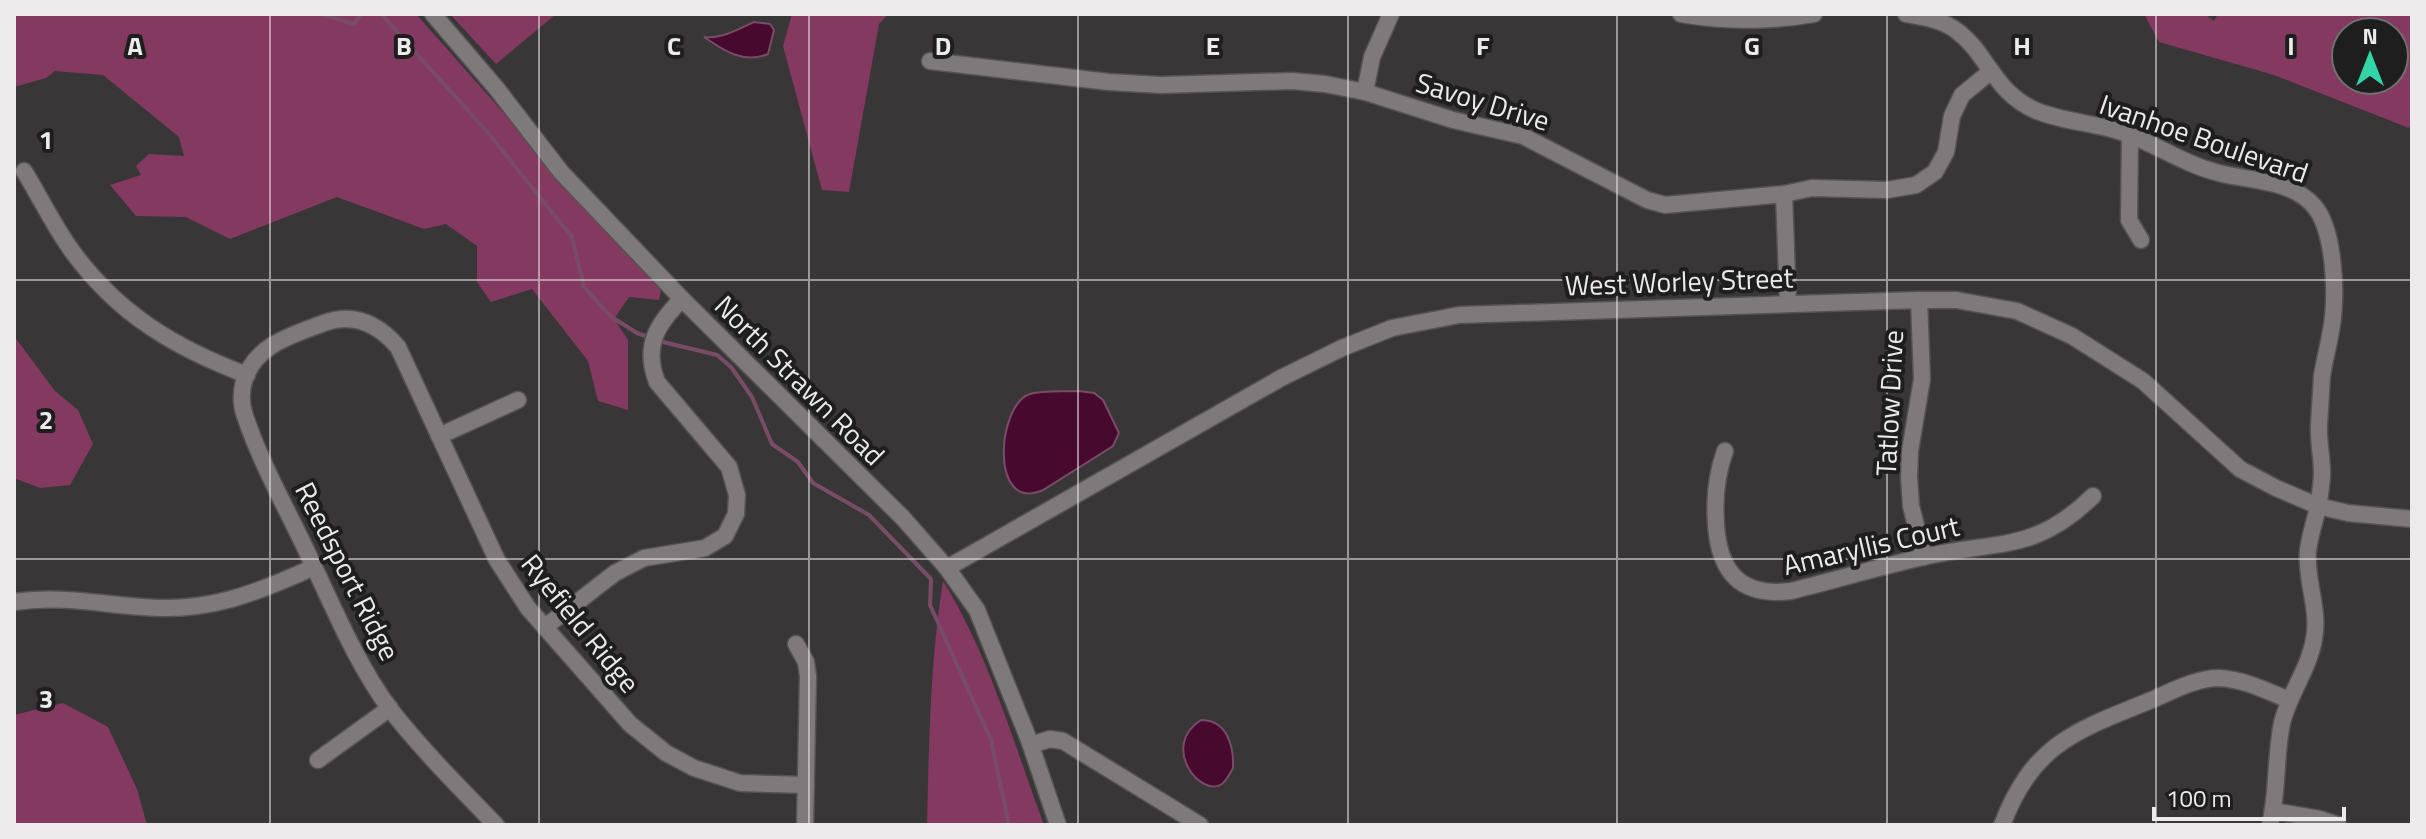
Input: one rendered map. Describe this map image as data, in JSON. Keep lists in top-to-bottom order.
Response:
{
  "streets": {
    "street": [
      "Savoy Drive",
      "Ivanhoe Boulevard",
      "West Worley Street",
      "North Strawn Road",
      "Tatlow Drive",
      "Amaryllis Court",
      "Reedsport Ridge",
      "Ryefield Ridge"
    ]
  },
  "crossings": [
    ["Savoy Drive", "Ivanhoe Boulevard"],
    ["Ivanhoe Boulevard", "West Worley Street"],
    ["West Worley Street", "North Strawn Road"],
    ["West Worley Street", "Tatlow Drive"],
    ["Tatlow Drive", "Amaryllis Court"],
    ["Reedsport Ridge", "Ryefield Ridge"]
  ],
  "scale_bar": "100 m",
  "north": "top",
  "grid": {
    "columns": [
      "A",
      "B",
      "C",
      "D",
      "E",
      "F",
      "G",
      "H",
      "I"
    ],
    "rows": ["1", "2", "3"]
  }
}
